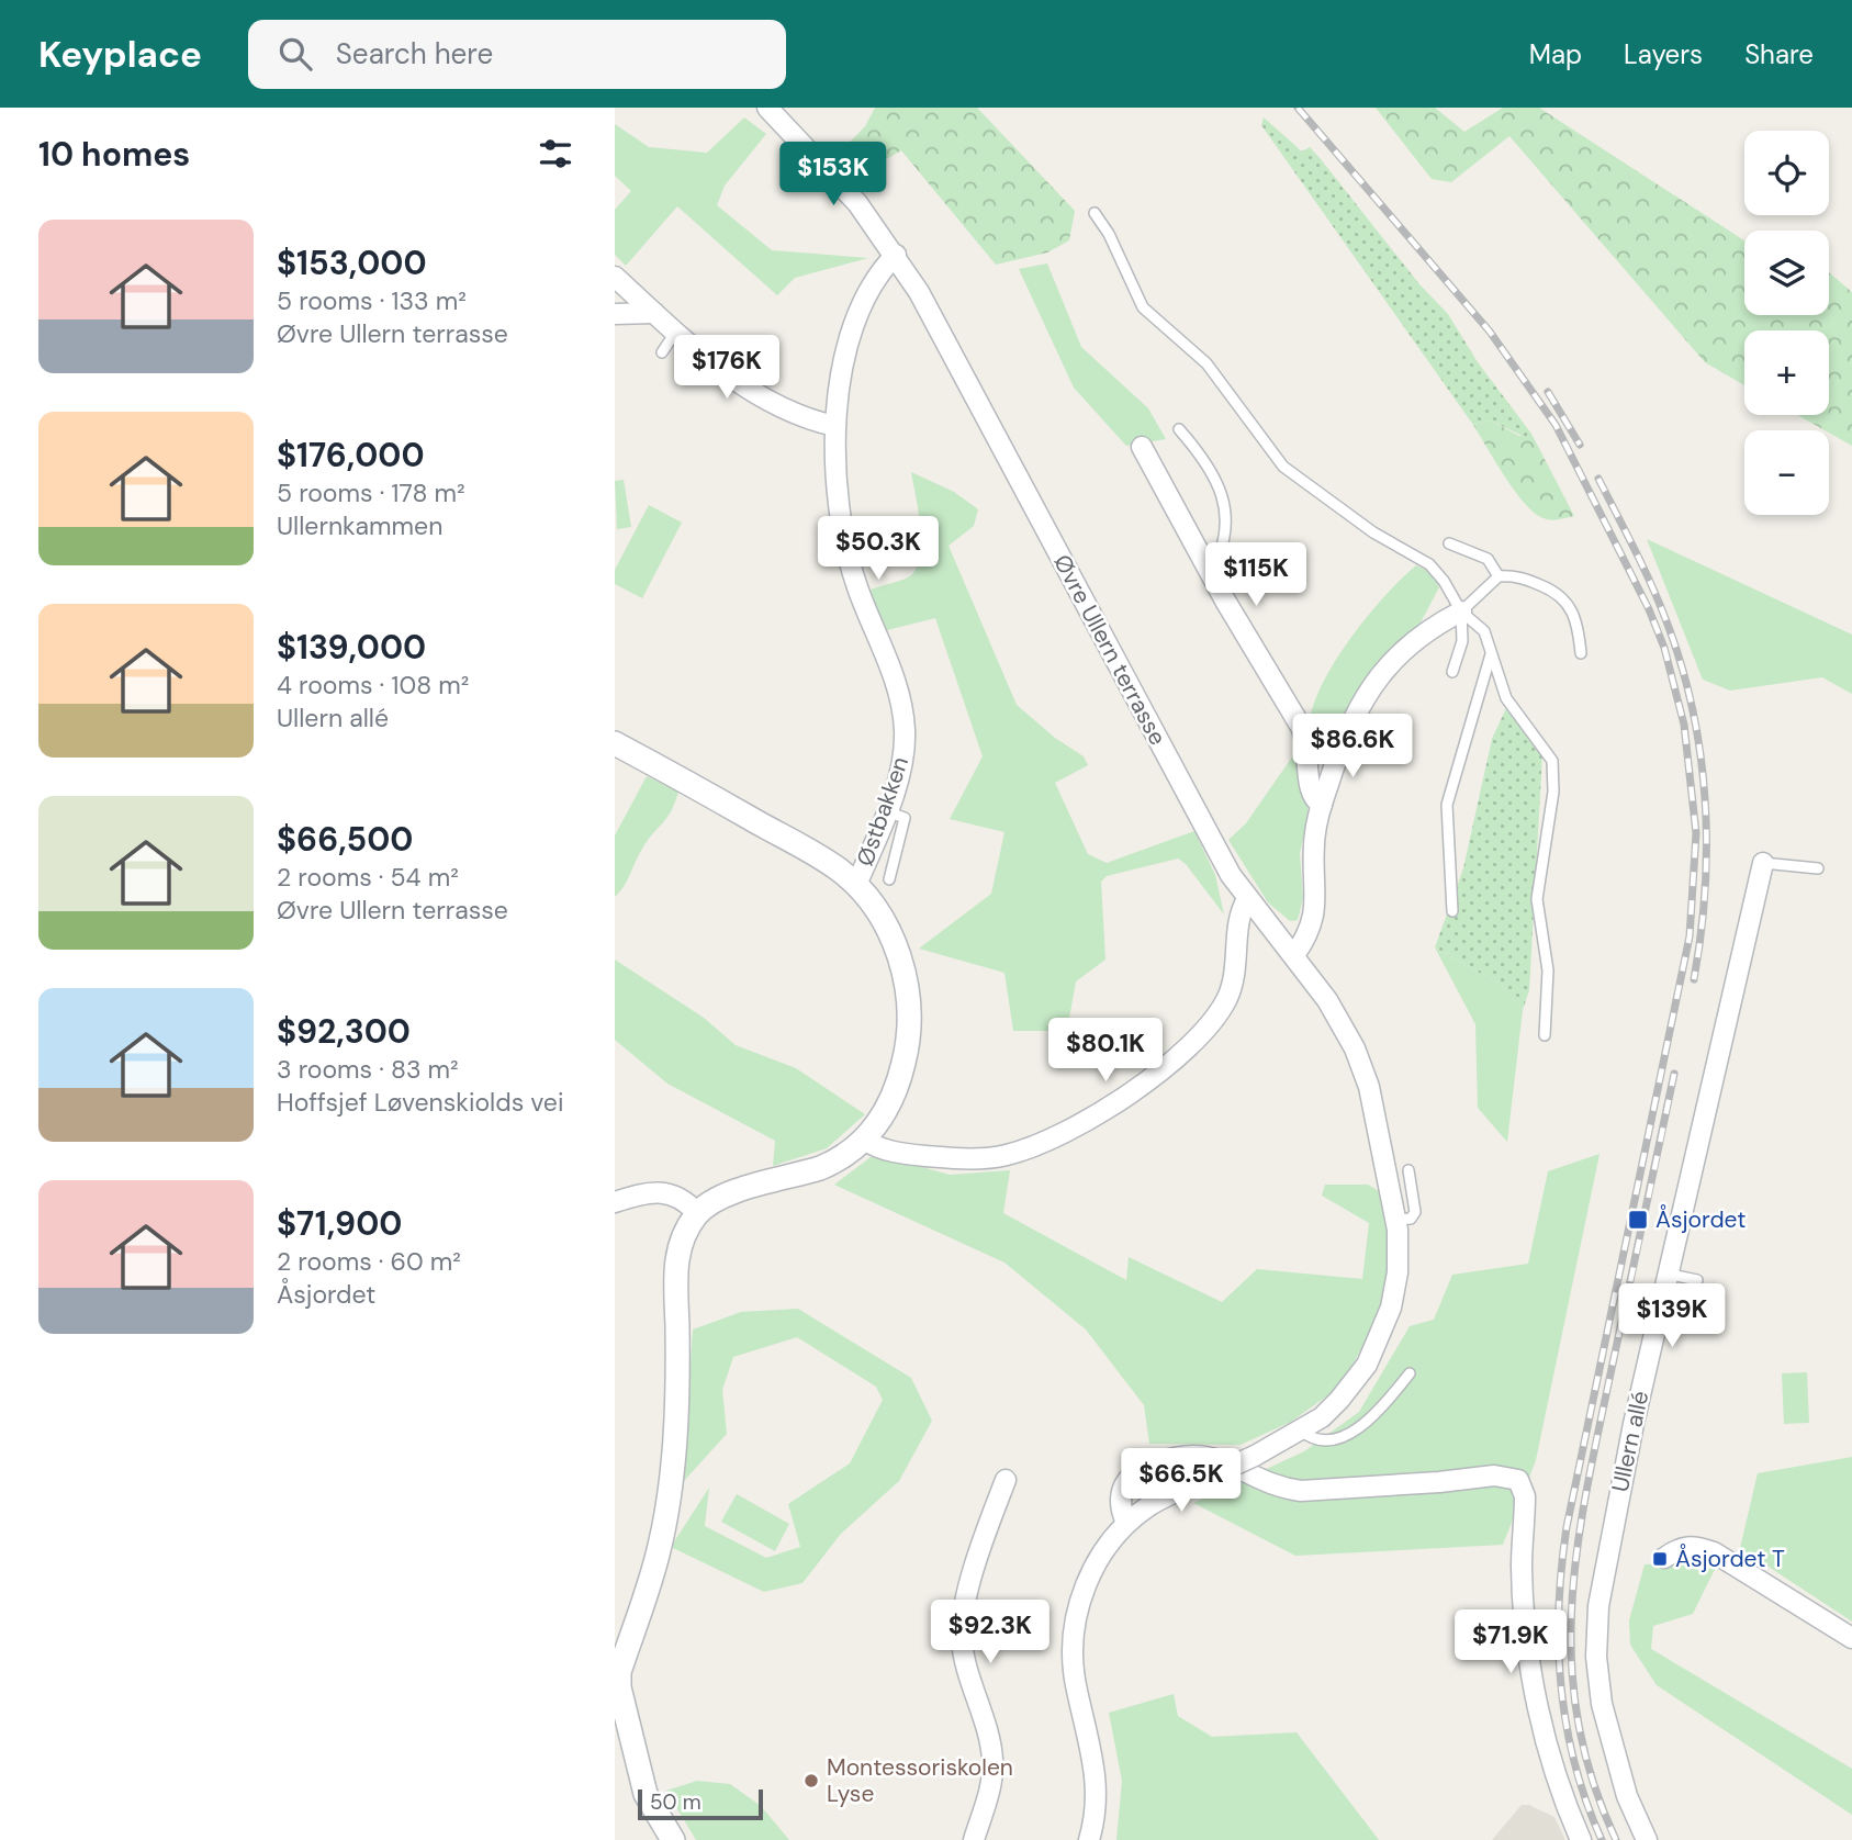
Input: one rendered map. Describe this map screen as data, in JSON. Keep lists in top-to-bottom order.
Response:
{
  "streets": {
    "street": ["Øvre Ullern terrasse", "Østbakken", "Ullern allé"]
  },
  "crossings": [
    ["Øvre Ullern terrasse", "Østbakken"]
  ],
  "places": {
    "transit": ["Åsjordet", "Åsjordet T"],
    "other": ["Montessoriskolen Lyse"]
  },
  "scale_bar": "50 m",
  "page": {
    "header": "Keyplace",
    "search": "Search here",
    "nav": ["Map", "Layers", "Share"],
    "heading": "10 homes",
    "map_buttons": ["+", "−"],
    "price": [
      "$153K",
      "$176K",
      "$50.3K",
      "$115K",
      "$86.6K",
      "$80.1K",
      "$139K",
      "$66.5K",
      "$92.3K",
      "$71.9K"
    ],
    "list": [
      {
        "name": "$153,000",
        "note": "5 rooms · 133 m² · Øvre Ullern terrasse"
      },
      {
        "name": "$176,000",
        "note": "5 rooms · 178 m² · Ullernkammen"
      },
      {
        "name": "$139,000",
        "note": "4 rooms · 108 m² · Ullern allé"
      },
      {
        "name": "$66,500",
        "note": "2 rooms · 54 m² · Øvre Ullern terrasse"
      },
      {
        "name": "$92,300",
        "note": "3 rooms · 83 m² · Hoffsjef Løvenskiolds vei"
      },
      {
        "name": "$71,900",
        "note": "2 rooms · 60 m² · Åsjordet"
      }
    ],
    "scale": "50 m"
  }
}
